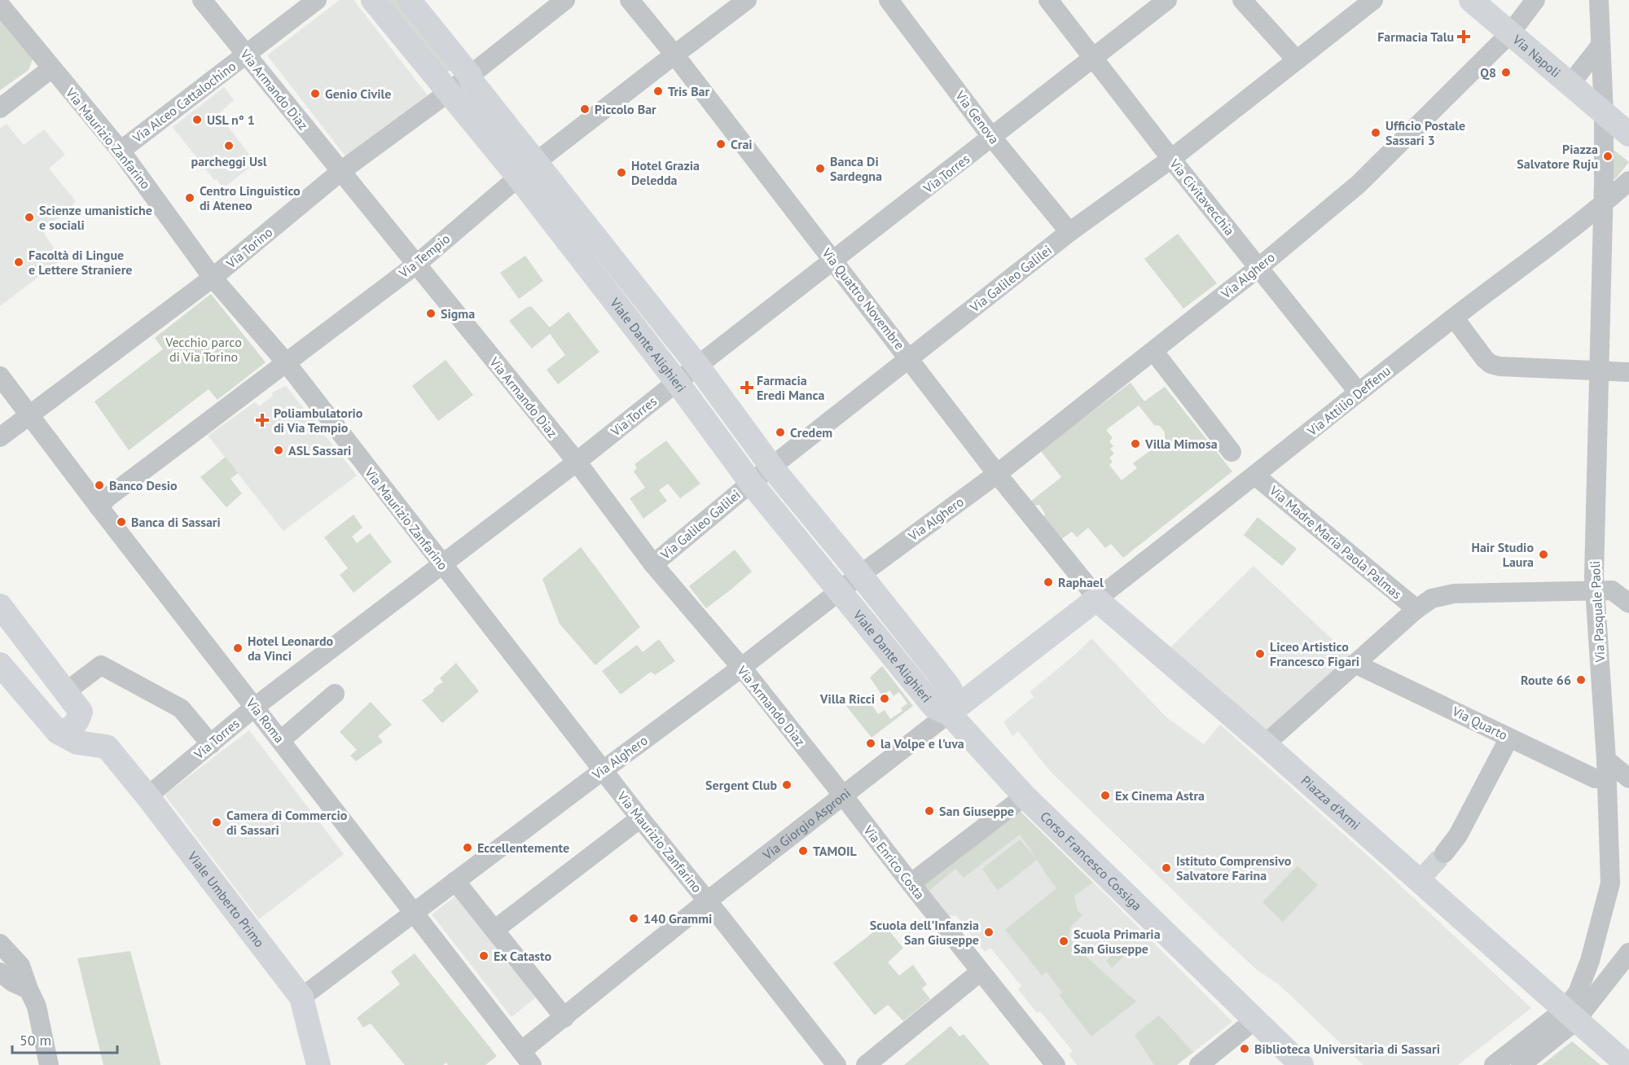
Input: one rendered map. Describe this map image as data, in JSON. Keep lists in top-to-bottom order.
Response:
{
  "streets": {
    "main road": [
      "Via Napoli",
      "Viale Dante Alighieri",
      "Piazza d'Armi",
      "Via Giorgio Asproni",
      "Corso Francesco Cossiga",
      "Viale Umberto Primo"
    ],
    "street": [
      "Via Armando Diaz",
      "Via Alceo Cattalochino",
      "Via Genova",
      "Via Maurizio Zanfarino",
      "Via Torres",
      "Via Civitavecchia",
      "Via Torino",
      "Via Tempio",
      "Via Alghero",
      "Via Galileo Galilei",
      "Via Quattro Novembre",
      "Via Attilio Deffenu",
      "Via Madre Maria Paola Palmas",
      "Via Pasquale Paoli",
      "Via Roma",
      "Via Quarto",
      "Via Enrico Costa"
    ]
  },
  "crossings": [
    ["Via Napoli", "Via Alghero"],
    ["Via Armando Diaz", "Via Alceo Cattalochino"],
    ["Via Armando Diaz", "Via Torres"],
    ["Via Armando Diaz", "Via Torino"],
    ["Via Armando Diaz", "Via Tempio"],
    ["Via Armando Diaz", "Via Alghero"],
    ["Via Armando Diaz", "Via Galileo Galilei"],
    ["Via Armando Diaz", "Via Giorgio Asproni"],
    ["Via Armando Diaz", "Via Enrico Costa"],
    ["Via Alceo Cattalochino", "Via Maurizio Zanfarino"],
    ["Via Genova", "Via Torres"],
    ["Via Genova", "Via Galileo Galilei"],
    ["Via Maurizio Zanfarino", "Via Torres"],
    ["Via Maurizio Zanfarino", "Via Torino"],
    ["Via Maurizio Zanfarino", "Via Tempio"],
    ["Via Maurizio Zanfarino", "Via Alghero"],
    ["Via Maurizio Zanfarino", "Via Giorgio Asproni"],
    ["Via Torres", "Via Civitavecchia"],
    ["Via Torres", "Via Quattro Novembre"],
    ["Via Torres", "Viale Dante Alighieri"],
    ["Via Torres", "Via Roma"],
    ["Via Torres", "Viale Umberto Primo"],
    ["Via Civitavecchia", "Via Alghero"],
    ["Via Civitavecchia", "Via Galileo Galilei"],
    ["Via Civitavecchia", "Via Attilio Deffenu"],
    ["Via Torino", "Viale Dante Alighieri"],
    ["Via Torino", "Via Roma"],
    ["Via Tempio", "Via Quattro Novembre"],
    ["Via Tempio", "Viale Dante Alighieri"],
    ["Via Tempio", "Via Roma"],
    ["Via Alghero", "Via Quattro Novembre"],
    ["Via Alghero", "Viale Dante Alighieri"],
    ["Via Alghero", "Via Roma"],
    ["Via Alghero", "Viale Umberto Primo"],
    ["Via Galileo Galilei", "Via Quattro Novembre"],
    ["Via Galileo Galilei", "Viale Dante Alighieri"],
    ["Via Quattro Novembre", "Via Attilio Deffenu"],
    ["Via Quattro Novembre", "Piazza d'Armi"],
    ["Via Quattro Novembre", "Via Giorgio Asproni"],
    ["Viale Dante Alighieri", "Via Giorgio Asproni"],
    ["Viale Dante Alighieri", "Corso Francesco Cossiga"],
    ["Via Attilio Deffenu", "Via Madre Maria Paola Palmas"],
    ["Via Attilio Deffenu", "Via Pasquale Paoli"],
    ["Via Attilio Deffenu", "Piazza d'Armi"],
    ["Via Attilio Deffenu", "Via Giorgio Asproni"],
    ["Via Pasquale Paoli", "Via Quarto"],
    ["Via Pasquale Paoli", "Piazza d'Armi"],
    ["Via Roma", "Via Giorgio Asproni"],
    ["Piazza d'Armi", "Via Giorgio Asproni"],
    ["Via Giorgio Asproni", "Corso Francesco Cossiga"],
    ["Via Giorgio Asproni", "Via Enrico Costa"]
  ],
  "parks": ["Vecchio parco di Via Torino"],
  "places": {
    "health": ["Farmacia Talu", "Farmacia Eredi Manca", "Poliambulatorio di Via Tempio"],
    "other": [
      "Q8",
      "Tris Bar",
      "Genio Civile",
      "Piccolo Bar",
      "USL n° 1",
      "Ufficio Postale Sassari 3",
      "Crai",
      "parcheggi Usl",
      "Piazza Salvatore Ruju",
      "Banca Di Sardegna",
      "Hotel Grazia Deledda",
      "Centro Linguistico di Ateneo",
      "Scienze umanistiche e sociali",
      "Facoltà di Lingue e Lettere Straniere",
      "Sigma",
      "Credem",
      "Villa Mimosa",
      "ASL Sassari",
      "Banco Desio",
      "Banca di Sassari",
      "Hair Studio Laura",
      "Raphael",
      "Hotel Leonardo da Vinci",
      "Liceo Artistico Francesco Figari",
      "Route 66",
      "Villa Ricci",
      "la Volpe e l'uva",
      "Sergent Club",
      "Ex Cinema Astra",
      "San Giuseppe",
      "Camera di Commercio di Sassari",
      "Eccellentemente",
      "TAMOIL",
      "Istituto Comprensivo Salvatore Farina",
      "140 Grammi",
      "Scuola dell'Infanzia San Giuseppe",
      "Scuola Primaria San Giuseppe",
      "Ex Catasto",
      "Biblioteca Universitaria di Sassari"
    ]
  },
  "scale_bar": "50 m"
}
